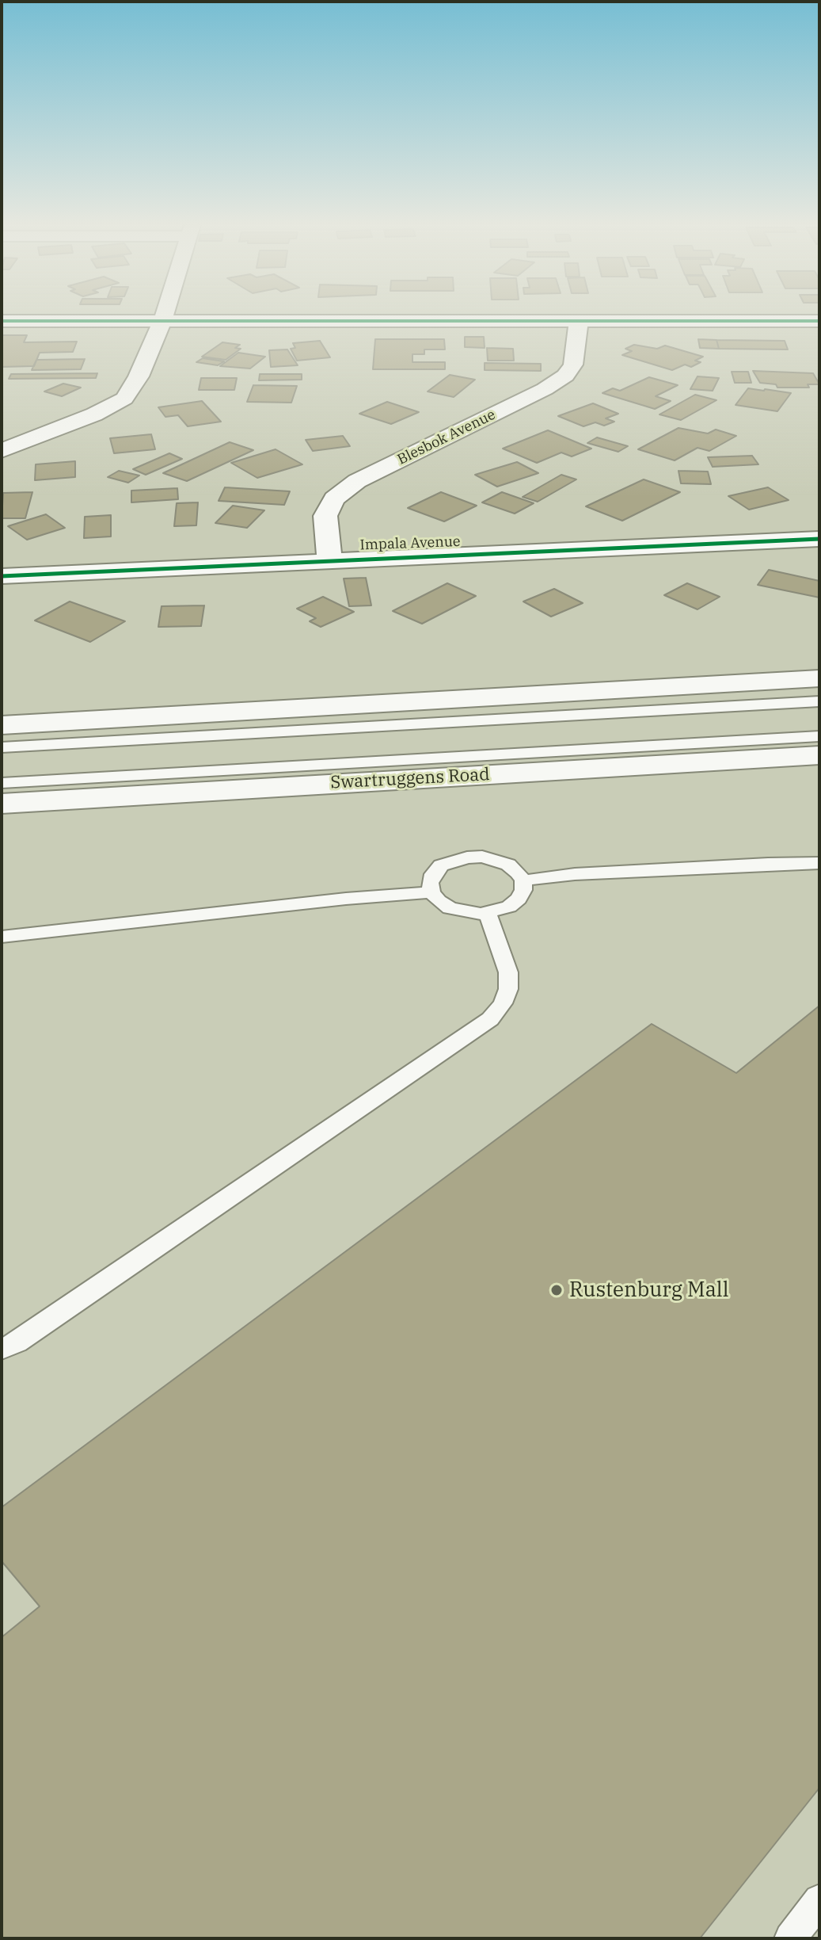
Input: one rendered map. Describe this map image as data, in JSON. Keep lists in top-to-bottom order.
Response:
{
  "streets": {
    "street": ["Blesbok Avenue", "Impala Avenue", "Swartruggens Road"]
  },
  "crossings": [
    ["Blesbok Avenue", "Impala Avenue"]
  ],
  "places": ["Rustenburg Mall"]
}
